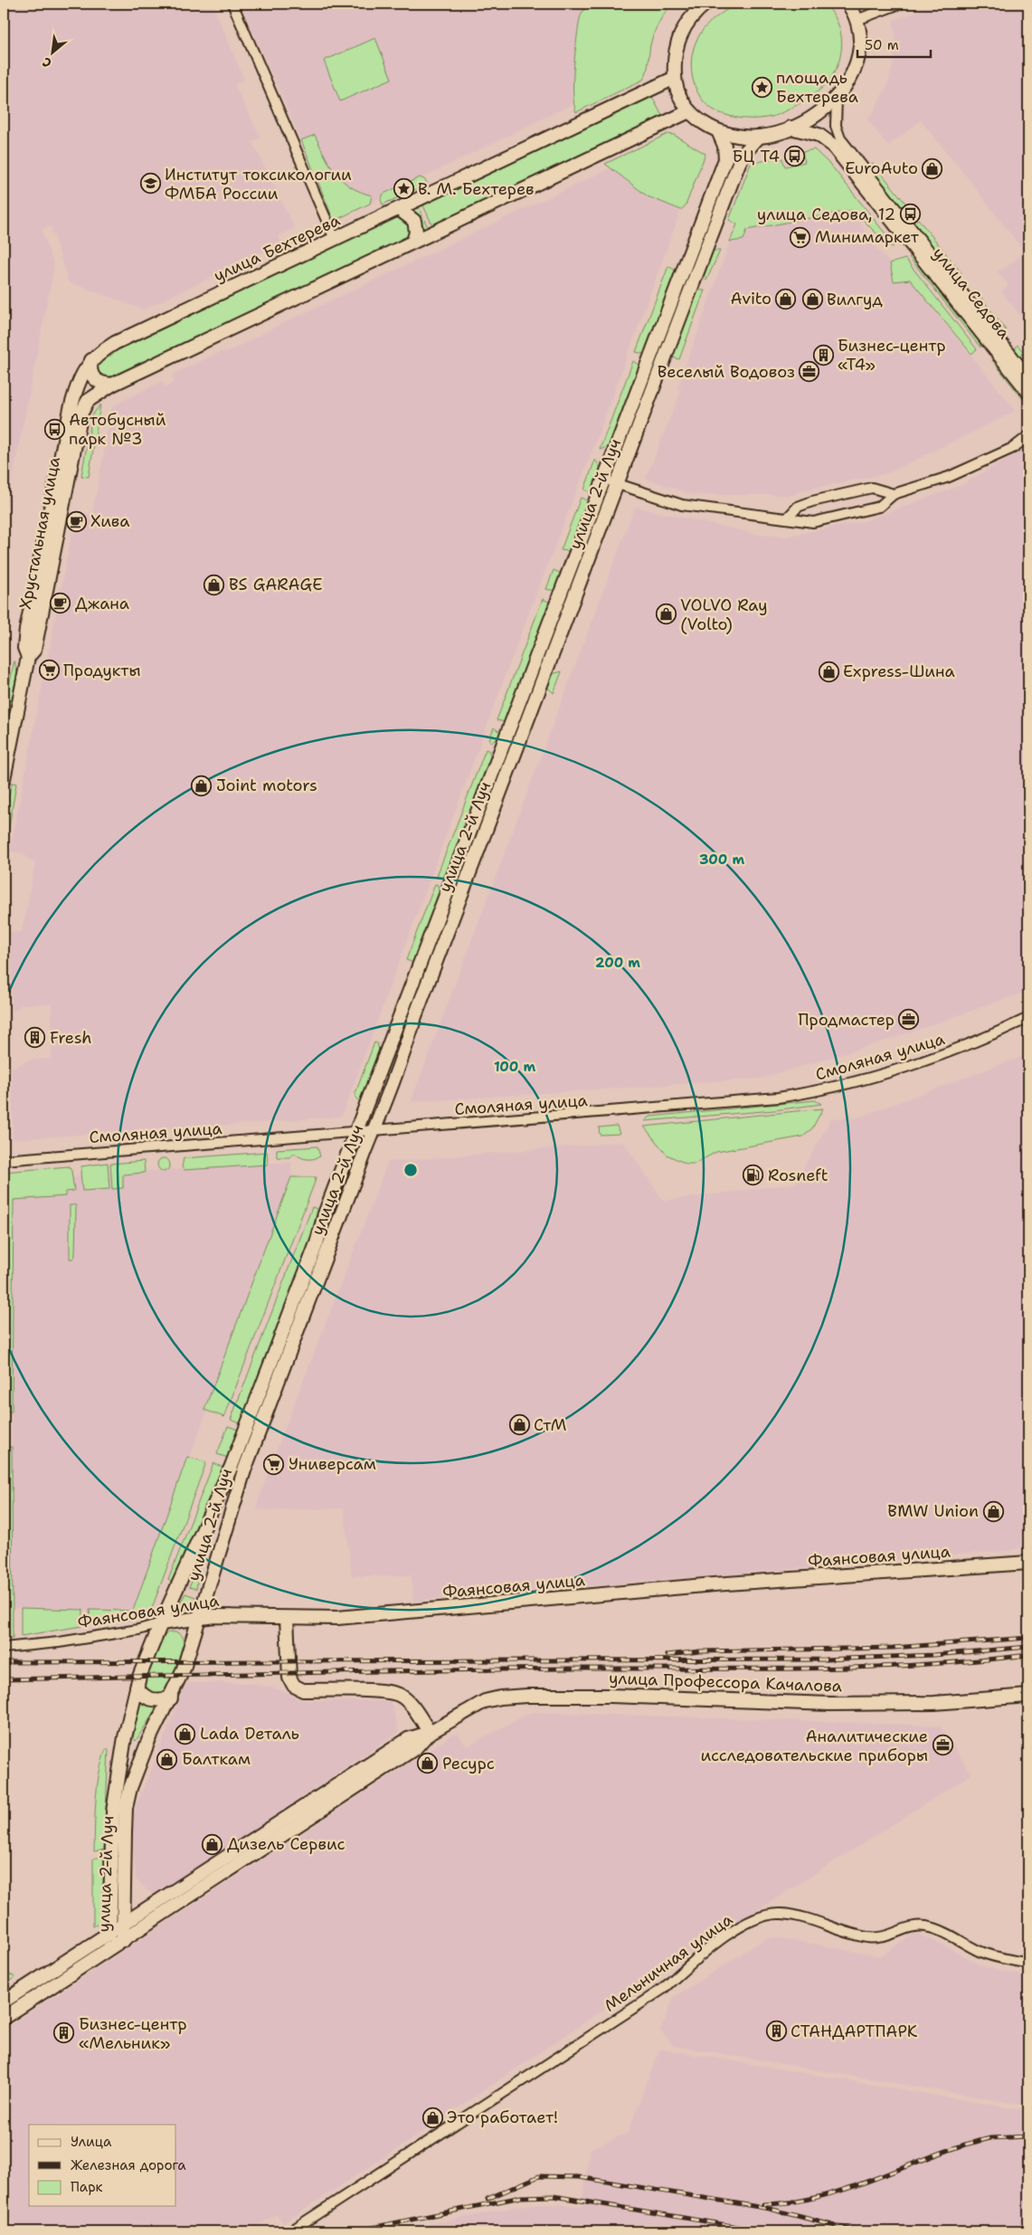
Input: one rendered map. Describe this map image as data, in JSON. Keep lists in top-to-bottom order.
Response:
{
  "streets": {
    "street": [
      "улица Бехтерева",
      "улица Седова",
      "улица 2-й Луч",
      "Хрустальная улица",
      "Смоляная улица",
      "Фаянсовая улица",
      "улица Профессора Качалова",
      "Мельничная улица"
    ]
  },
  "crossings": [
    ["улица Бехтерева", "Хрустальная улица"],
    ["улица 2-й Луч", "Смоляная улица"],
    ["улица 2-й Луч", "Фаянсовая улица"],
    ["улица 2-й Луч", "улица Профессора Качалова"]
  ],
  "places": {
    "place": ["площадь Бехтерева", "В. М. Бехтерев"],
    "bus stop": ["БЦ Т4", "улица Седова, 12", "Автобусный парк №3"],
    "shop": [
      "EuroAuto",
      "Avito",
      "Вилгуд",
      "BS GARAGE",
      "VOLVO Ray (Volto)",
      "Express-Шина",
      "Joint motors",
      "СтМ",
      "BMW Union",
      "Lada Dеталь",
      "Балткам",
      "Ресурс",
      "Дизель Сервис",
      "Это работает!"
    ],
    "school or university": ["Институт токсикологии ФМБА России"],
    "supermarket": ["Минимаркет", "Продукты", "Универсам"],
    "building": [
      "Бизнес-центр «Т4»",
      "Fresh",
      "СТАНДАРТПАРК",
      "Бизнес-центр «Мельник»"
    ],
    "office": ["Веселый Водовоз", "Продмастер", "Аналитические исследовательские приборы"],
    "cafe": ["Хива", "Джана"],
    "fuel station": ["Rosneft"]
  },
  "legend": ["Улица", "Железная дорога", "Парк"],
  "scale_bar": "50 m",
  "north": "bottom left",
  "rings": ["300 m", "200 m", "100 m"]
}
